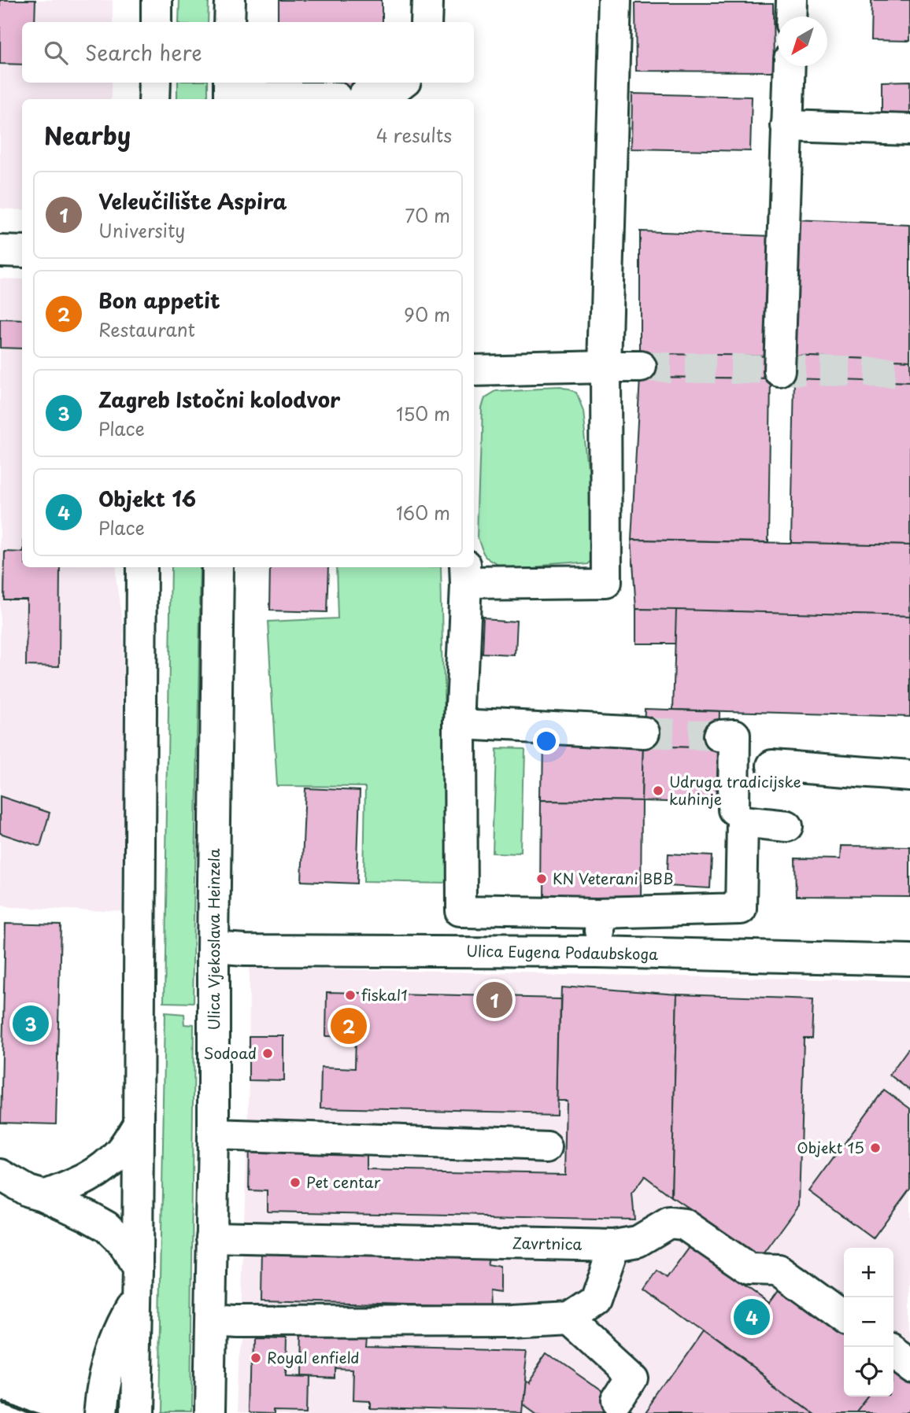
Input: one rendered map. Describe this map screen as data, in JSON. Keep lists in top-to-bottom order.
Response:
{
  "streets": {
    "main road": ["Ulica Vjekoslava Heinzela", "Ulica Eugena Podaubskoga", "Zavrtnica"]
  },
  "crossings": [
    ["Ulica Vjekoslava Heinzela", "Ulica Eugena Podaubskoga"],
    ["Ulica Vjekoslava Heinzela", "Zavrtnica"]
  ],
  "places": [
    "Udruga tradicijske kuhinje",
    "KN Veterani BBB",
    "fiskal1",
    "Sodoad",
    "Objekt 15",
    "Pet centar",
    "Royal enfield"
  ],
  "north": "bottom left",
  "page": {
    "search": "Search here",
    "heading": ["Nearby", "4 results"],
    "list": [
      {
        "mark": "1",
        "name": "Veleučilište Aspira",
        "note": "University",
        "value": "70 m"
      },
      {
        "mark": "2",
        "name": "Bon appetit",
        "note": "Restaurant",
        "value": "90 m"
      },
      {
        "mark": "3",
        "name": "Zagreb Istočni kolodvor",
        "note": "Place",
        "value": "150 m"
      },
      {
        "mark": "4",
        "name": "Objekt 16",
        "note": "Place",
        "value": "160 m"
      }
    ],
    "pins": [
      "1",
      "3",
      "2",
      "4"
    ],
    "map_buttons": ["+", "−"]
  }
}
